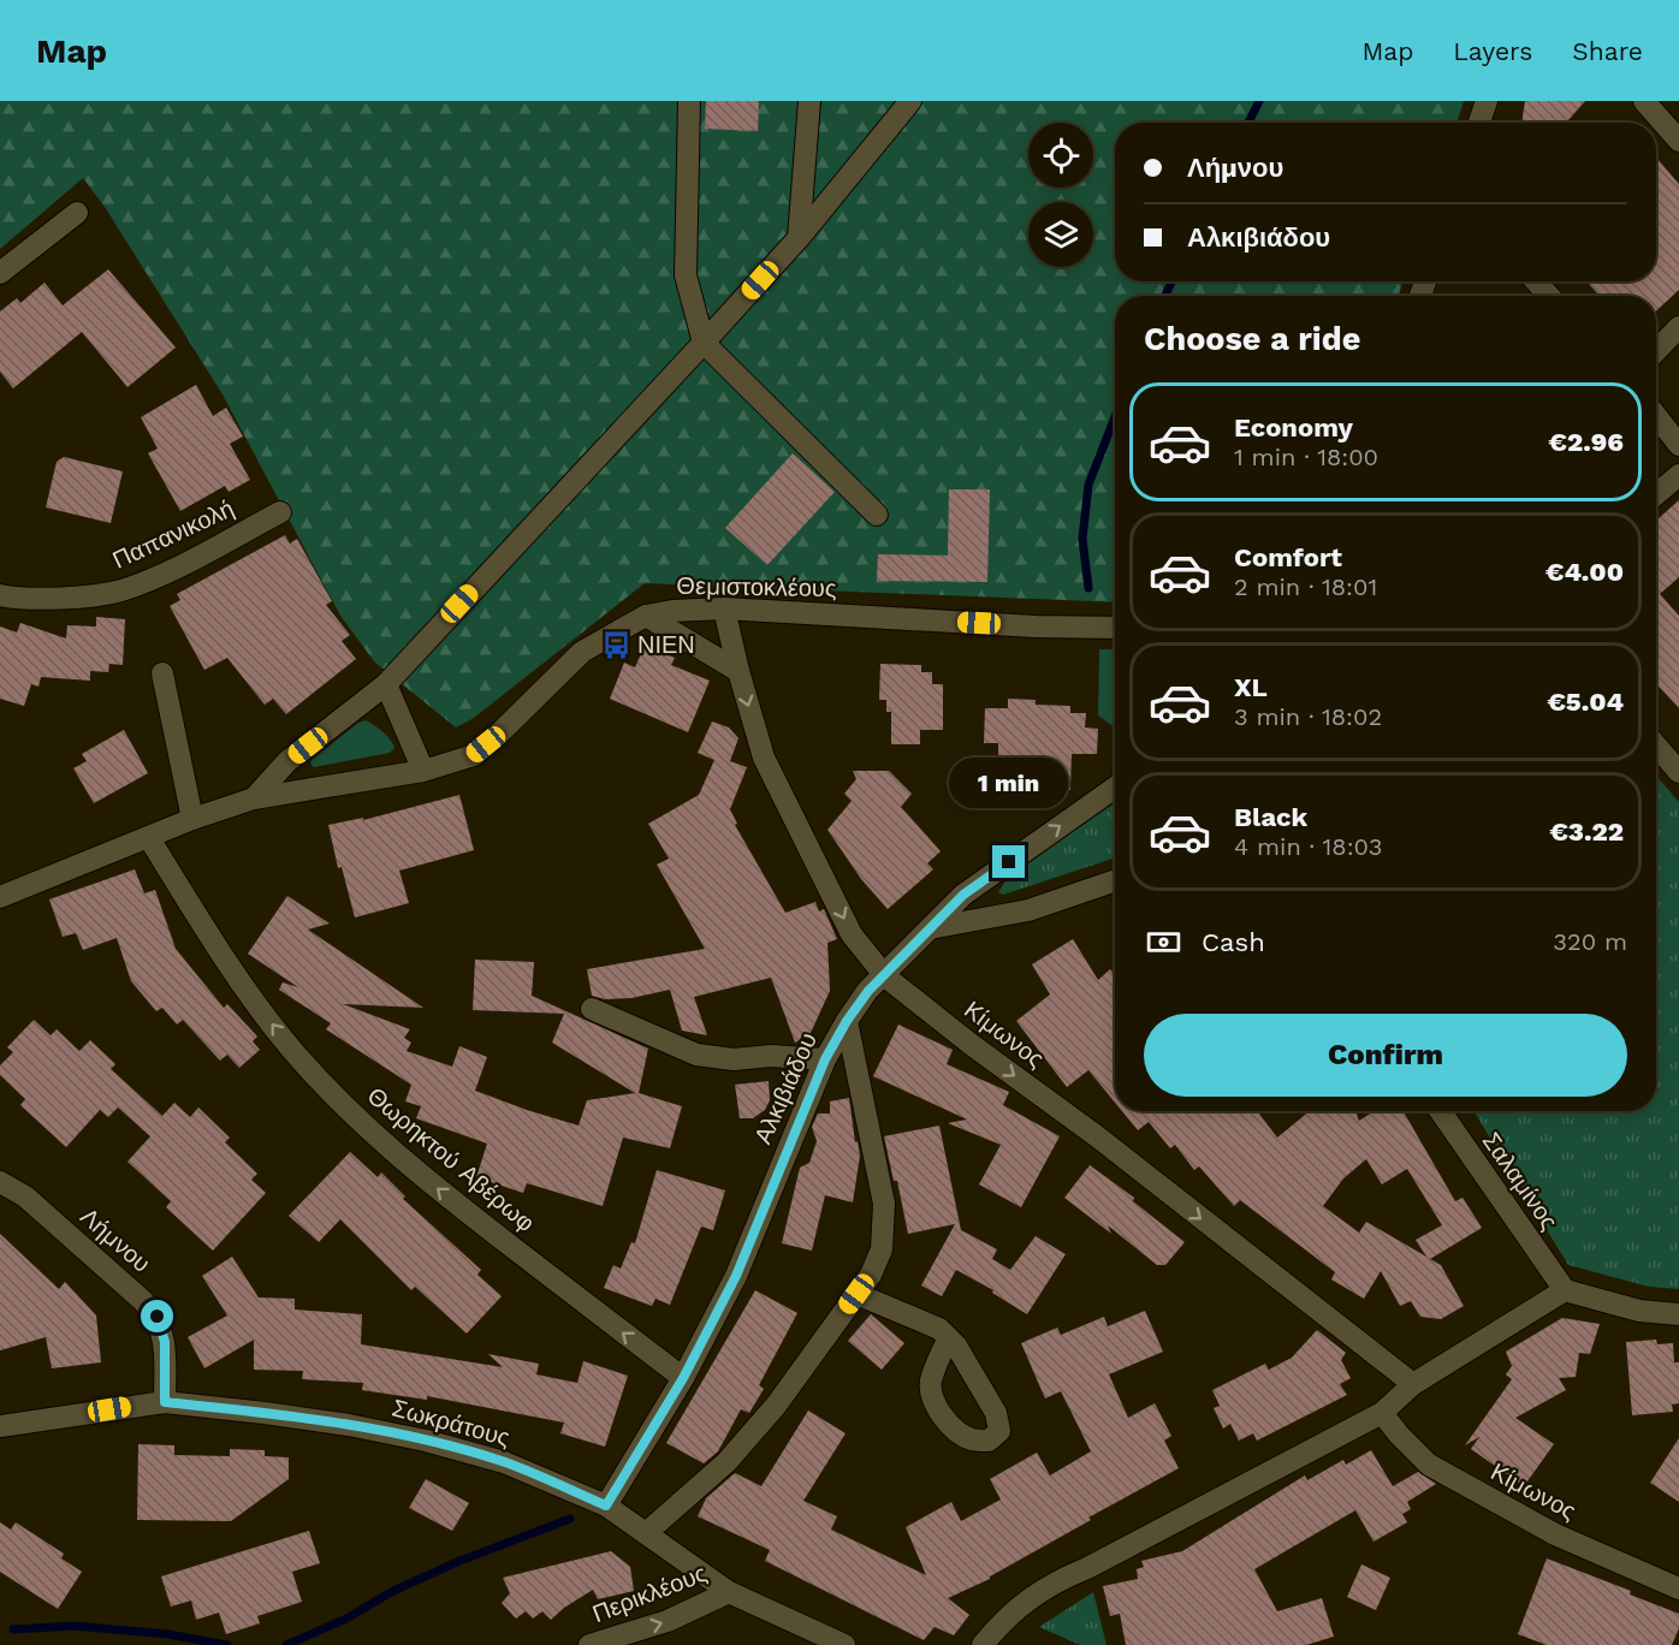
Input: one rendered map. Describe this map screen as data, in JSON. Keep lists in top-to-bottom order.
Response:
{
  "streets": {
    "street": [
      "Παπανικολή",
      "Θεμιστοκλέους",
      "Κίμωνος",
      "Αλκιβιάδου",
      "Θωρηκτού Αβέρωφ",
      "Σαλαμίνος",
      "Λήμνου",
      "Σωκράτους",
      "Περικλέους"
    ]
  },
  "crossings": [
    ["Θεμιστοκλέους", "Κίμωνος"],
    ["Θεμιστοκλέους", "Θωρηκτού Αβέρωφ"],
    ["Κίμωνος", "Αλκιβιάδου"],
    ["Αλκιβιάδου", "Θωρηκτού Αβέρωφ"],
    ["Αλκιβιάδου", "Σωκράτους"],
    ["Λήμνου", "Σωκράτους"],
    ["Σωκράτους", "Περικλέους"]
  ],
  "one_way": ["Κίμωνος", "Θωρηκτού Αβέρωφ", "Περικλέους"],
  "places": {
    "bus stop": ["ΝΙΕΝ"]
  },
  "page": {
    "header": "Map",
    "nav": ["Map", "Layers", "Share"],
    "banner": ["Λήμνου", "Αλκιβιάδου"],
    "heading": "Choose a ride",
    "list": [
      {
        "name": "Economy",
        "note": "1 min · 18:00",
        "value": "€2.96"
      },
      {
        "name": "Comfort",
        "note": "2 min · 18:01",
        "value": "€4.00"
      },
      {
        "name": "XL",
        "note": "3 min · 18:02",
        "value": "€5.04"
      },
      {
        "name": "Black",
        "note": "4 min · 18:03",
        "value": "€3.22"
      }
    ],
    "bubble": "1 min",
    "pay": ["Cash", "320 m"],
    "buttons": "Confirm"
  }
}
